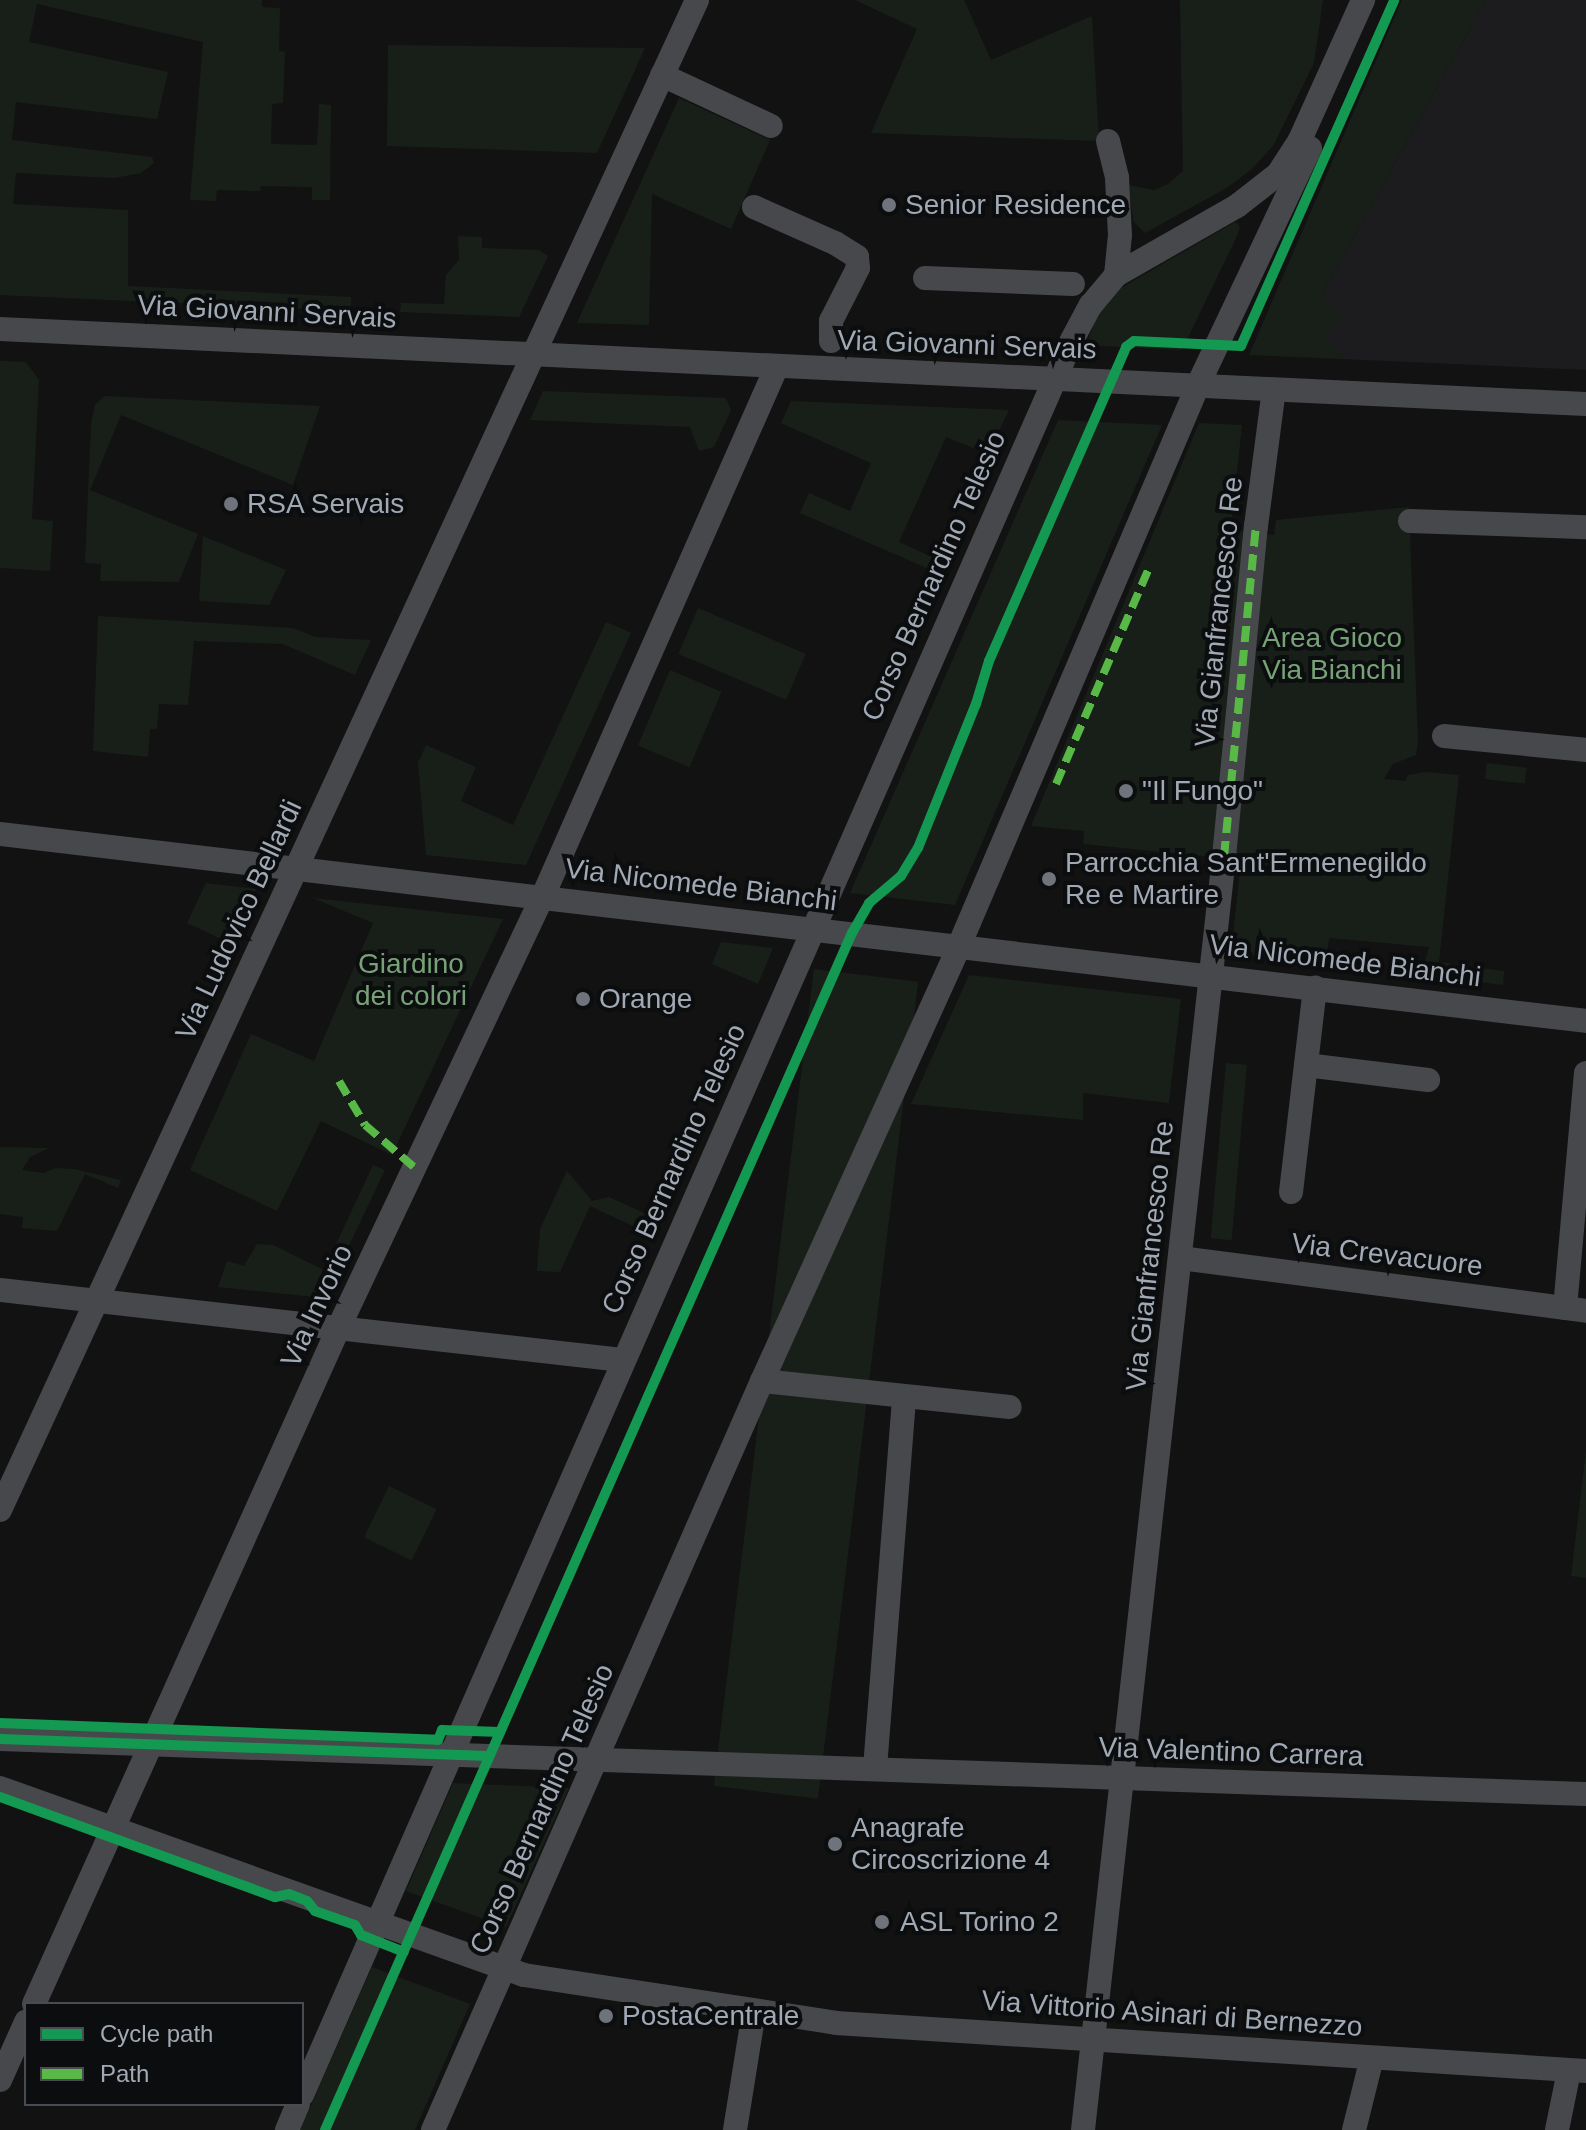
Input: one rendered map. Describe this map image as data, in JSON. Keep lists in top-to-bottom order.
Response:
{
  "streets": {
    "street": [
      "Via Giovanni Servais",
      "Corso Bernardino Telesio",
      "Via Gianfrancesco Re",
      "Via Nicomede Bianchi",
      "Via Ludovico Bellardi",
      "Via Crevacuore",
      "Via Invorio",
      "Via Valentino Carrera",
      "Via Vittorio Asinari di Bernezzo"
    ]
  },
  "crossings": [
    ["Via Giovanni Servais", "Corso Bernardino Telesio"],
    ["Via Giovanni Servais", "Via Gianfrancesco Re"],
    ["Via Giovanni Servais", "Via Ludovico Bellardi"],
    ["Corso Bernardino Telesio", "Via Nicomede Bianchi"],
    ["Corso Bernardino Telesio", "Via Valentino Carrera"],
    ["Corso Bernardino Telesio", "Via Vittorio Asinari di Bernezzo"],
    ["Via Gianfrancesco Re", "Via Nicomede Bianchi"],
    ["Via Gianfrancesco Re", "Via Crevacuore"],
    ["Via Gianfrancesco Re", "Via Valentino Carrera"],
    ["Via Gianfrancesco Re", "Via Vittorio Asinari di Bernezzo"],
    ["Via Nicomede Bianchi", "Via Ludovico Bellardi"],
    ["Via Nicomede Bianchi", "Via Invorio"],
    ["Via Invorio", "Via Valentino Carrera"]
  ],
  "parks": ["Area Gioco Via Bianchi", "Giardino dei colori"],
  "places": [
    "Senior Residence",
    "RSA Servais",
    "\"Il Fungo\"",
    "Parrocchia Sant'Ermenegildo Re e Martire",
    "Orange",
    "Anagrafe Circoscrizione 4",
    "ASL Torino 2",
    "PostaCentrale"
  ],
  "legend": ["Cycle path", "Path"]
}
